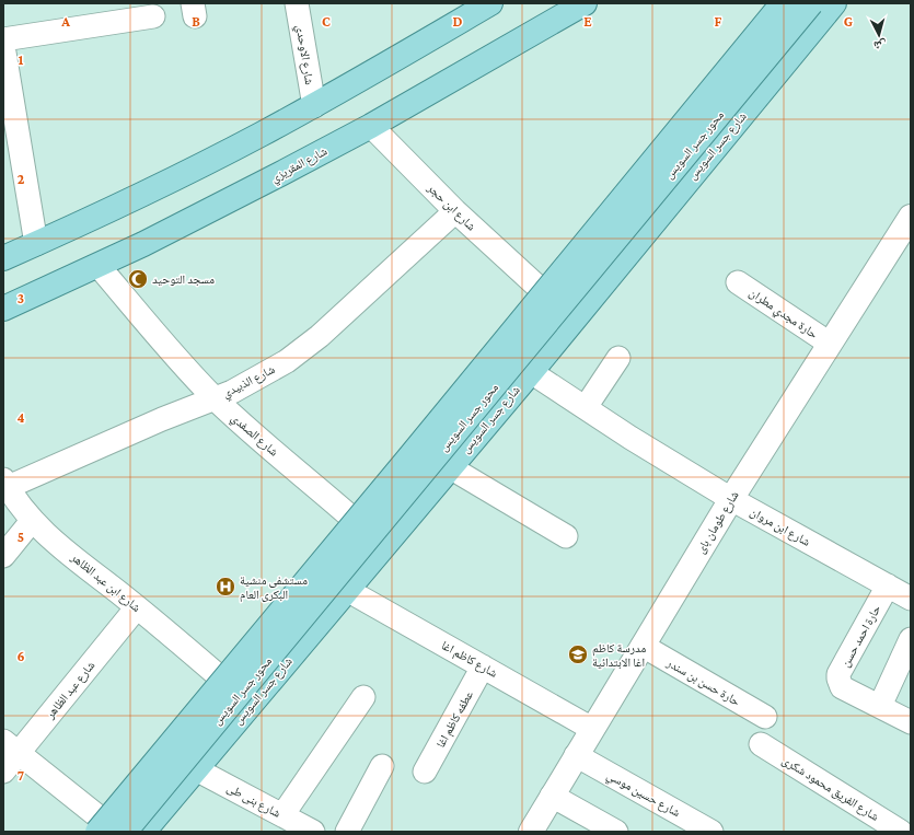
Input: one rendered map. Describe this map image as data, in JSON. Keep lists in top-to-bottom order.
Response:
{
  "streets": {
    "main road": ["محور جسر السويس", "شارع جسر السويس", "شارع المقريزي"],
    "street": [
      "شارع الاوحدي",
      "شارع ابن حجر",
      "حارة مجدي مطران",
      "شارع الذبيدي",
      "شارع الصفدي",
      "شارع طومان باى",
      "شارع ابن مروان",
      "شارع ابن عبد الظاهر",
      "حارة احمد حسن",
      "شارع كاظم اغا",
      "حارة حسن بن سندر",
      "شارع عبد الظاهر",
      "عطفه كاظم اغا",
      "شارع الفريق محمود شكرى",
      "شارع حسين موسي",
      "شارع بنى طى"
    ]
  },
  "crossings": [
    ["شارع جسر السويس", "شارع ابن مروان"],
    ["شارع جسر السويس", "شارع كاظم اغا"],
    ["شارع جسر السويس", "شارع بنى طى"],
    ["شارع المقريزي", "شارع ابن حجر"],
    ["شارع المقريزي", "شارع الصفدي"],
    ["شارع ابن حجر", "شارع الذبيدي"],
    ["حارة مجدي مطران", "شارع طومان باى"],
    ["شارع الذبيدي", "شارع الصفدي"],
    ["شارع الذبيدي", "شارع ابن عبد الظاهر"],
    ["شارع طومان باى", "شارع ابن مروان"],
    ["شارع طومان باى", "شارع كاظم اغا"],
    ["شارع طومان باى", "حارة حسن بن سندر"],
    ["شارع طومان باى", "شارع حسين موسي"],
    ["شارع ابن مروان", "حارة احمد حسن"],
    ["شارع ابن عبد الظاهر", "شارع عبد الظاهر"],
    ["شارع كاظم اغا", "عطفه كاظم اغا"]
  ],
  "places": {
    "mosque": ["مسجد التوحيد"],
    "hospital": ["مستشفى منشية البكرى العام"],
    "school or university": ["مدرسة كاظم اغا الابتدائية"]
  },
  "north": "bottom",
  "grid": {
    "columns": [
      "A",
      "B",
      "C",
      "D",
      "E",
      "F",
      "G"
    ],
    "rows": [
      "1",
      "2",
      "3",
      "4",
      "5",
      "6",
      "7"
    ]
  }
}
